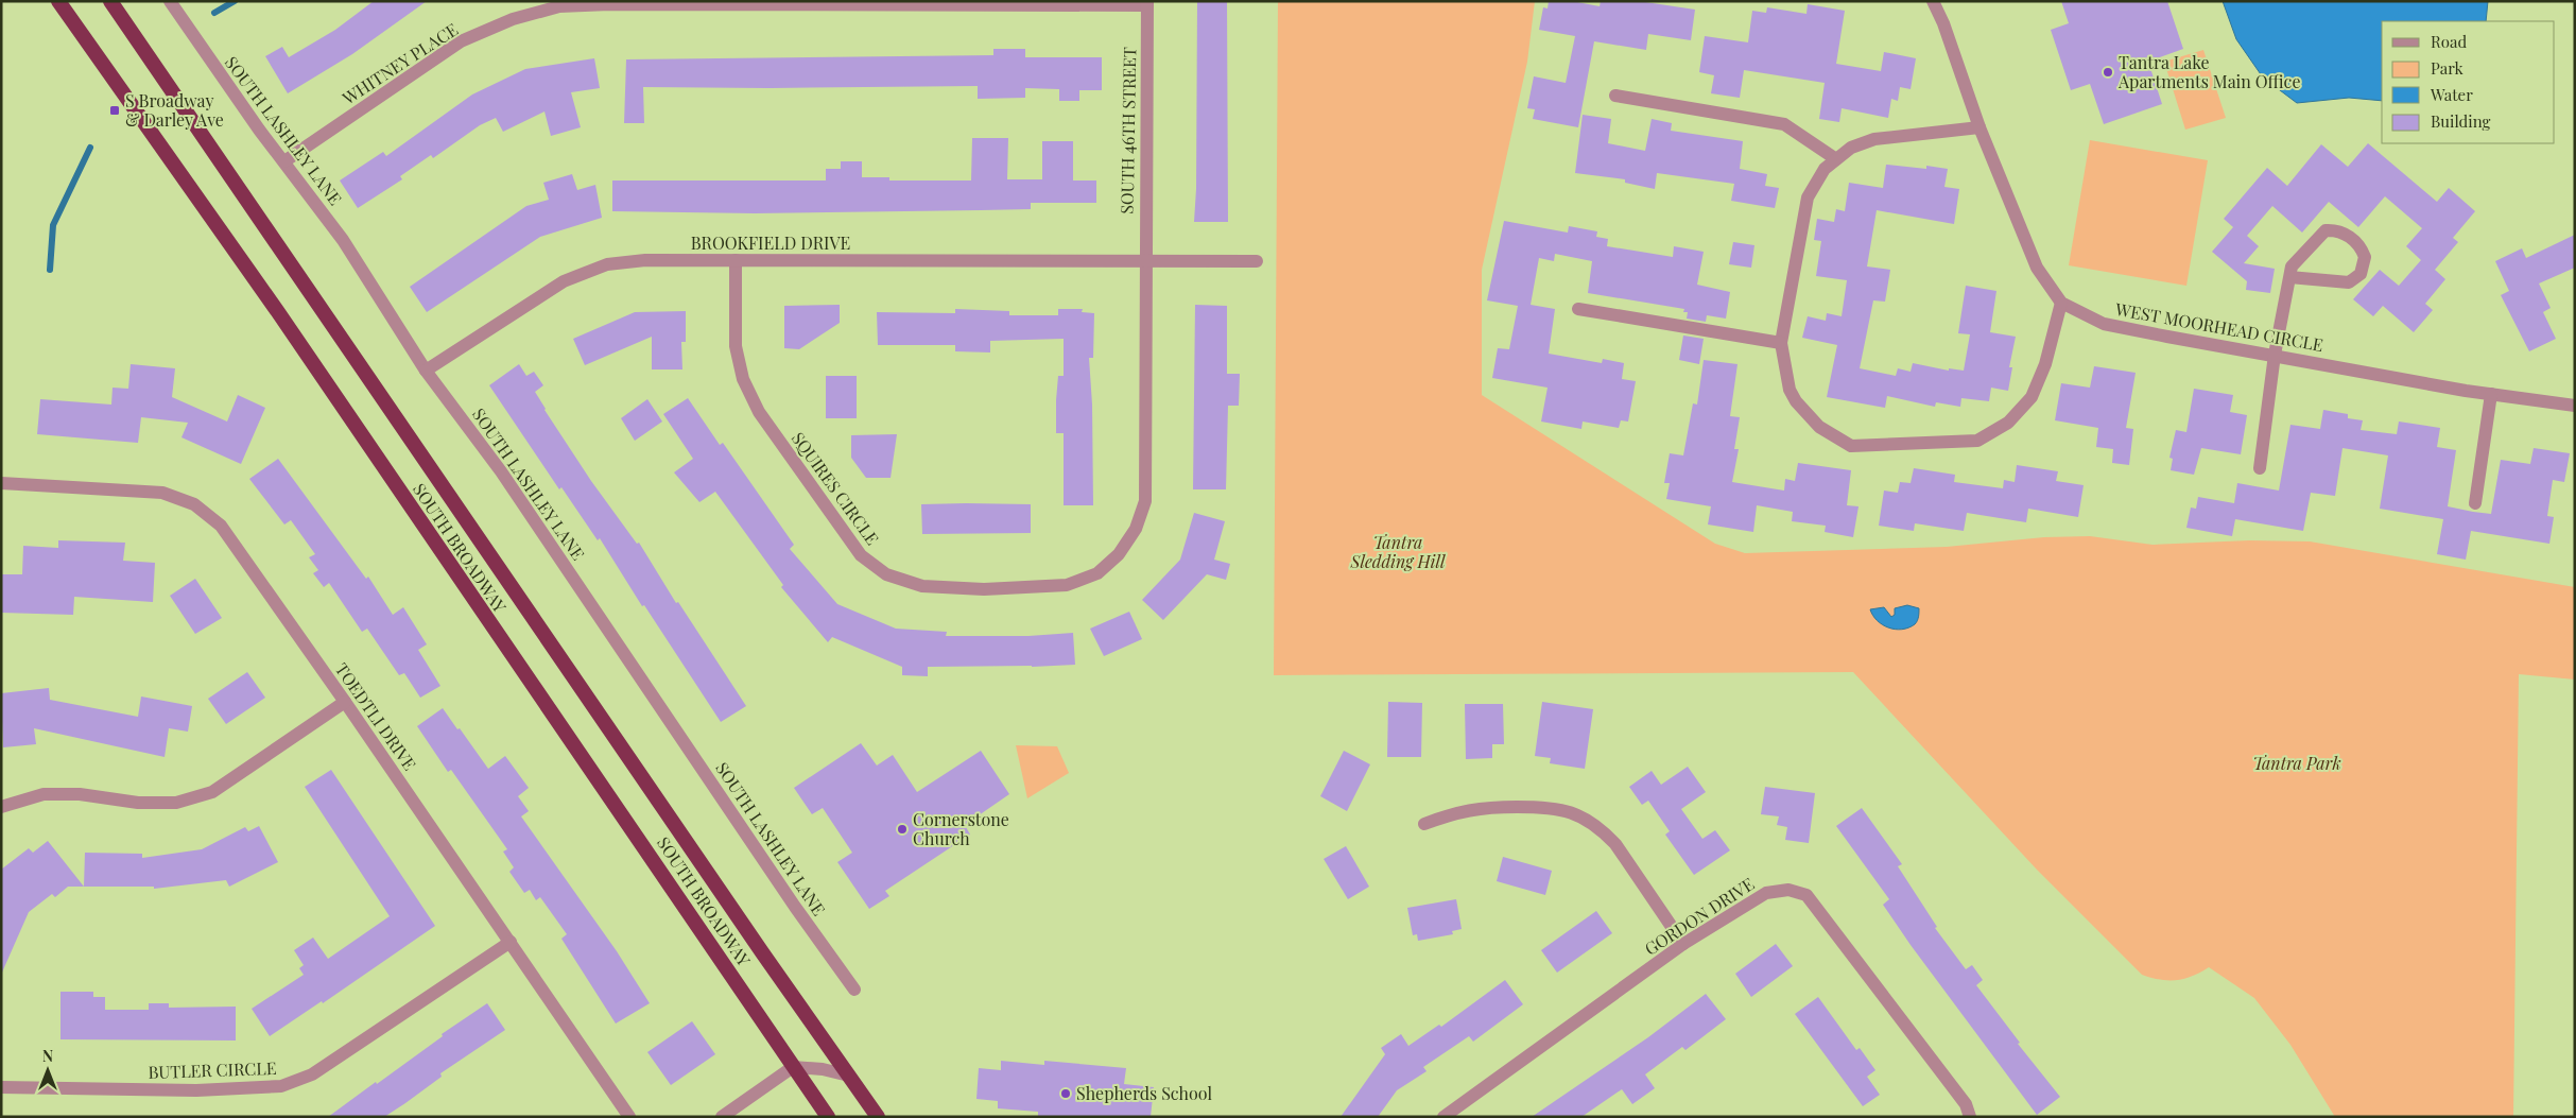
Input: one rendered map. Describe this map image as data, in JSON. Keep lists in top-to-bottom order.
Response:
{
  "streets": {
    "highway": ["SOUTH BROADWAY"],
    "street": [
      "WHITNEY PLACE",
      "SOUTH LASHLEY LANE",
      "SOUTH 46TH STREET",
      "BROOKFIELD DRIVE",
      "WEST MOORHEAD CIRCLE",
      "SQUIRES CIRCLE",
      "TOEDTLI DRIVE",
      "GORDON DRIVE",
      "BUTLER CIRCLE"
    ]
  },
  "crossings": [
    ["WHITNEY PLACE", "SOUTH LASHLEY LANE"],
    ["WHITNEY PLACE", "SOUTH 46TH STREET"],
    ["SOUTH LASHLEY LANE", "BROOKFIELD DRIVE"],
    ["SOUTH 46TH STREET", "BROOKFIELD DRIVE"],
    ["SOUTH 46TH STREET", "SQUIRES CIRCLE"],
    ["BROOKFIELD DRIVE", "SQUIRES CIRCLE"],
    ["TOEDTLI DRIVE", "BUTLER CIRCLE"]
  ],
  "parks": ["Tantra Sledding Hill", "Tantra Park"],
  "places": {
    "other": ["Tantra Lake Apartments Main Office", "Cornerstone Church", "Shepherds School"],
    "transit": ["S Broadway & Darley Ave"]
  },
  "legend": [
    "Road",
    "Park",
    "Water",
    "Building"
  ],
  "north": "top"
}
